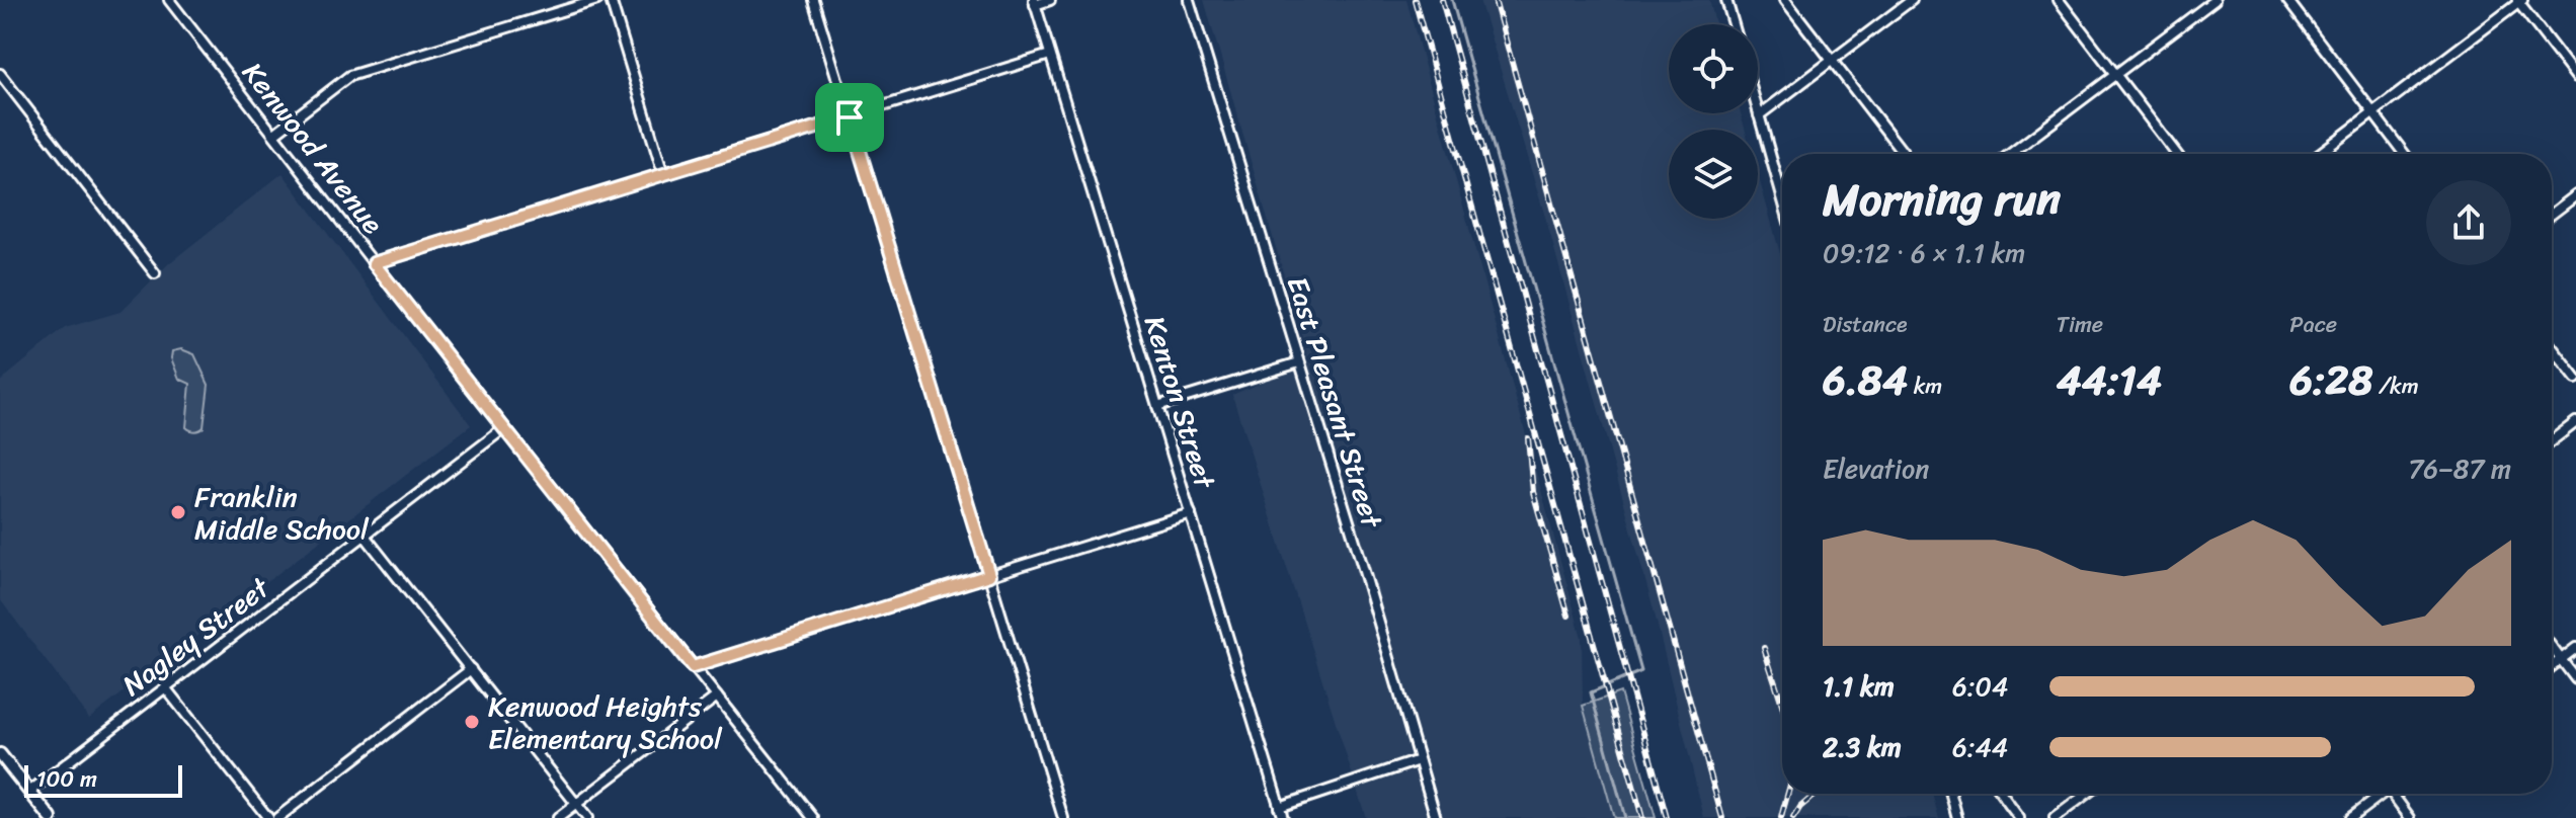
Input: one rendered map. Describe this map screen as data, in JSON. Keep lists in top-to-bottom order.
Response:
{
  "streets": {
    "street": [
      "Kenwood Avenue",
      "Kenton Street",
      "East Pleasant Street",
      "Nagley Street"
    ]
  },
  "crossings": [
    ["Kenwood Avenue", "Nagley Street"]
  ],
  "places": ["Franklin Middle School", "Kenwood Heights Elementary School"],
  "scale_bar": "100 m",
  "page": {
    "heading": ["Morning run", "09:12 · 6 × 1.1 km"],
    "stats": [
      ["Distance", "6.84 km"],
      ["Time", "44:14"],
      ["Pace", "6:28 /km"]
    ],
    "chart": ["Elevation", "76–87 m"],
    "list": [
      {
        "name": "1.1 km",
        "note": "6:04"
      },
      {
        "name": "2.3 km",
        "note": "6:44"
      }
    ],
    "scale": "100 m"
  }
}
